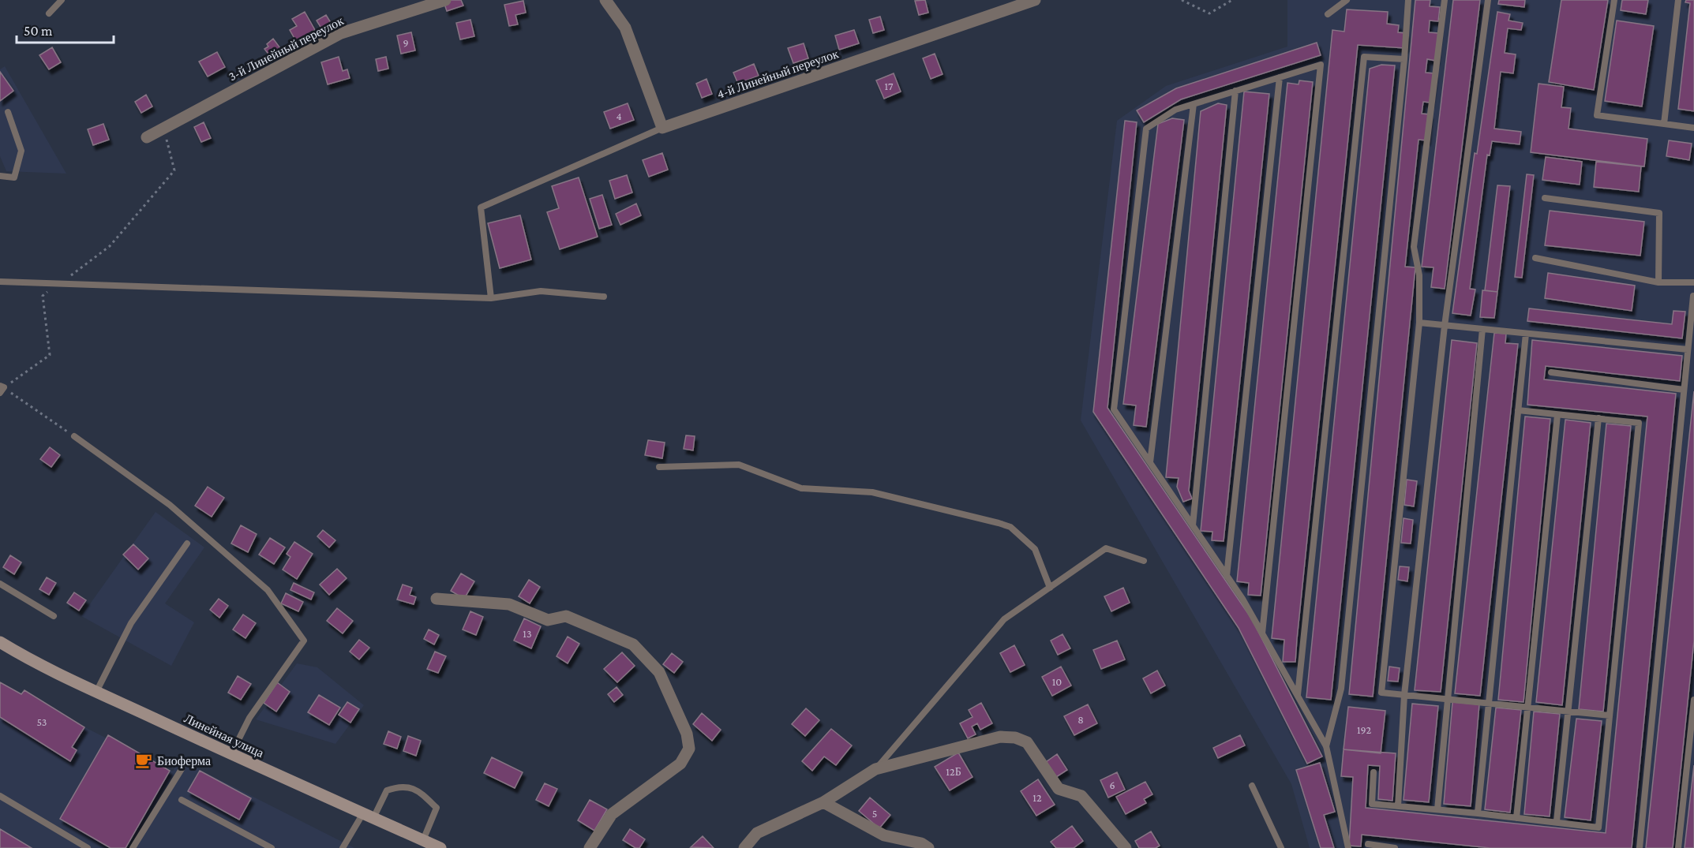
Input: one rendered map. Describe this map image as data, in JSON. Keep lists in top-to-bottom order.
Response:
{
  "streets": {
    "street": ["3-й Линейный переулок", "4-й Линейный переулок", "Линейная улица"]
  },
  "places": {
    "cafe": ["Биоферма"]
  },
  "house_numbers": [
    "9",
    "17",
    "4",
    "13",
    "10",
    "8",
    "53",
    "192",
    "12Б",
    "6",
    "12",
    "5"
  ],
  "scale_bar": "50 m"
}
